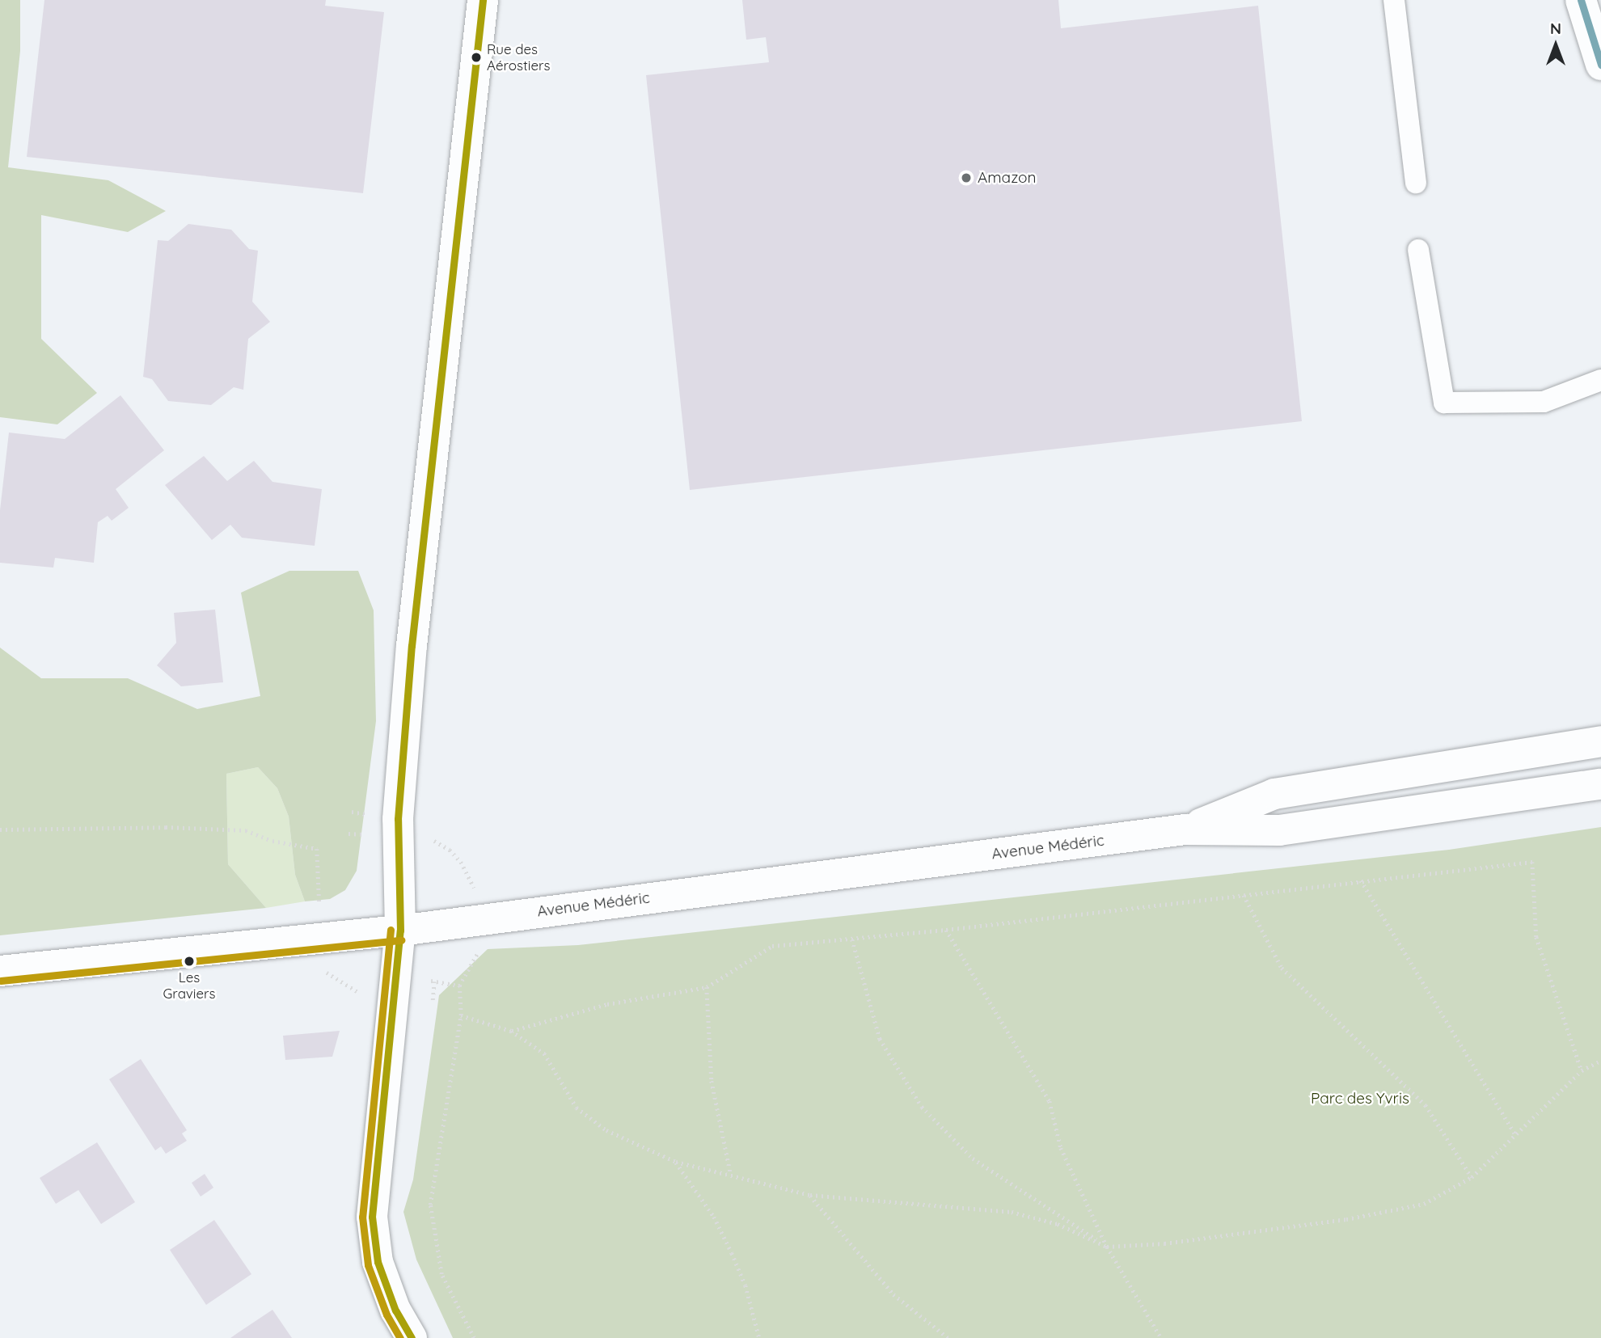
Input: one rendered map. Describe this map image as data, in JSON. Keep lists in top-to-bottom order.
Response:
{
  "streets": {
    "main road": ["Avenue Médéric"]
  },
  "parks": ["Parc des Yvris"],
  "places": ["Rue des Aérostiers", "Amazon", "Les Graviers"],
  "north": "top"
}
